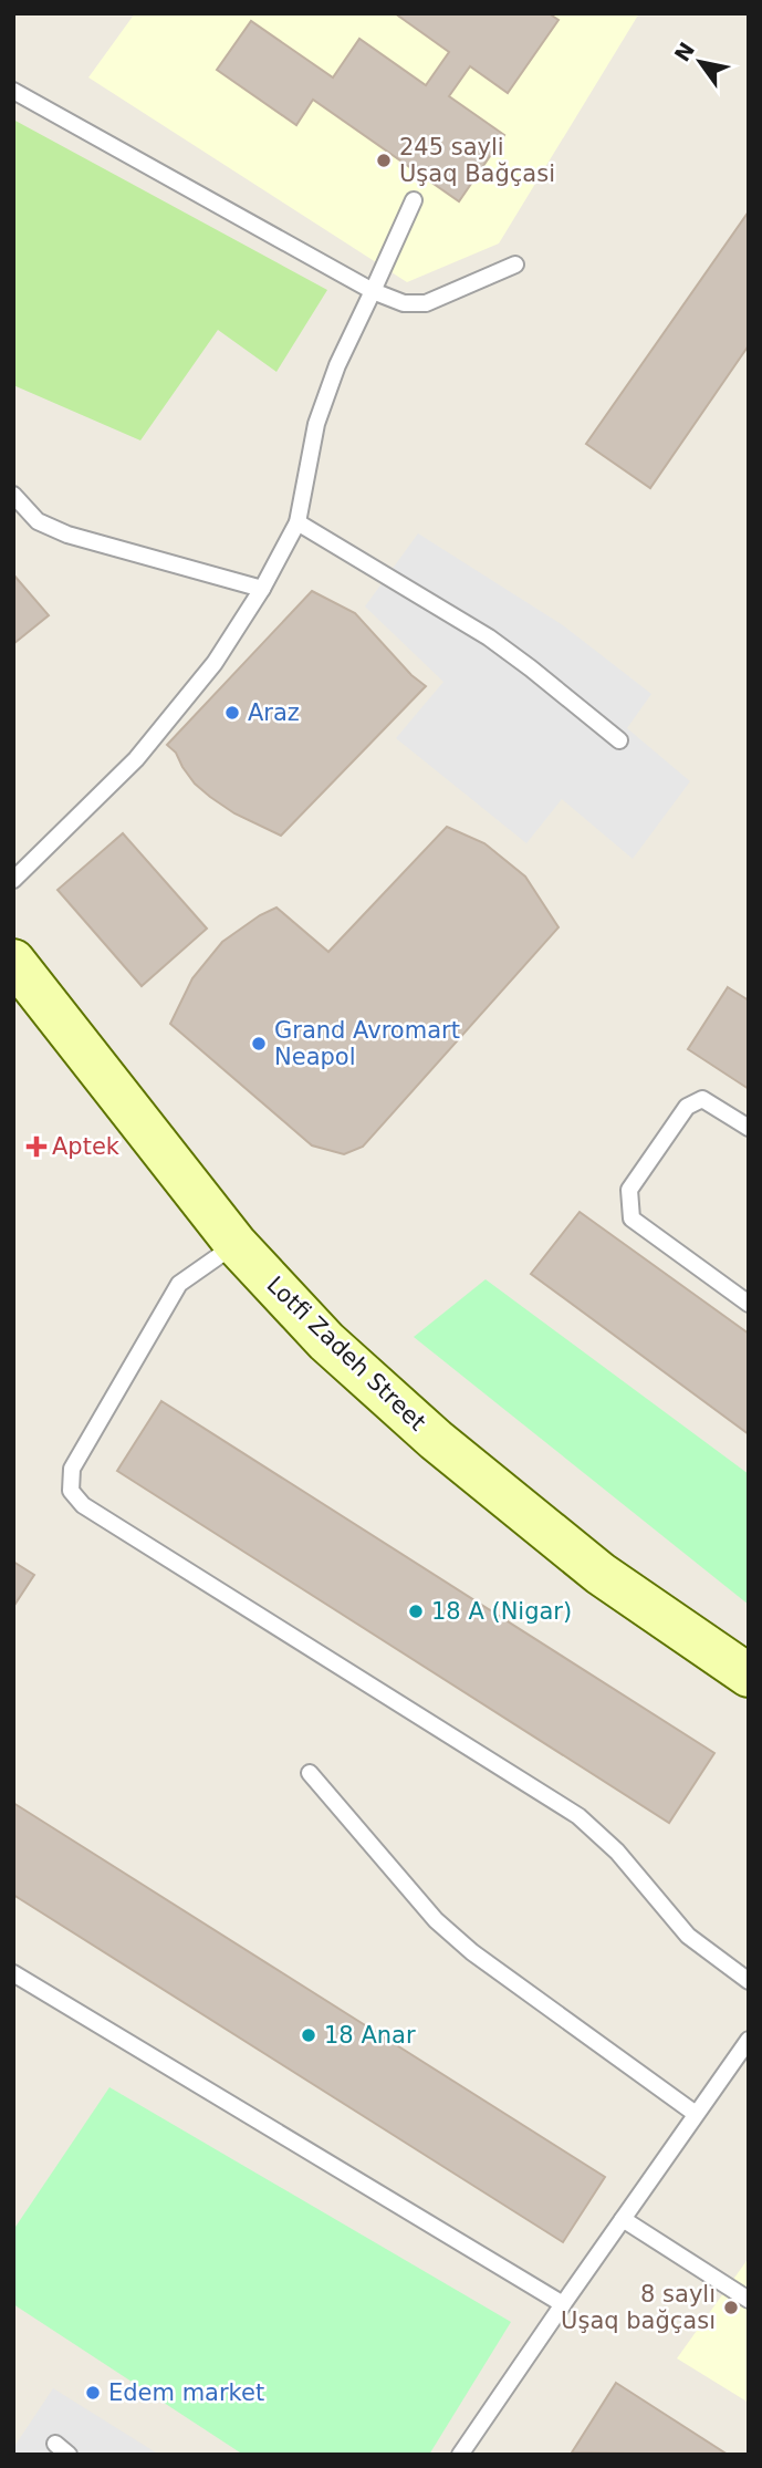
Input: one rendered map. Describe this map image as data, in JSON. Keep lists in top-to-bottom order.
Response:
{
  "streets": {
    "main road": ["Lotfi Zadeh Street"]
  },
  "places": {
    "other": [
      "245 sayli Uşaq Bağçasi",
      "Araz",
      "Grand Avromart Neapol",
      "18 A (Nigar)",
      "18 Anar",
      "8 saylı Uşaq bağçası",
      "Edem market"
    ],
    "health": ["Aptek"]
  },
  "north": "top left"
}
